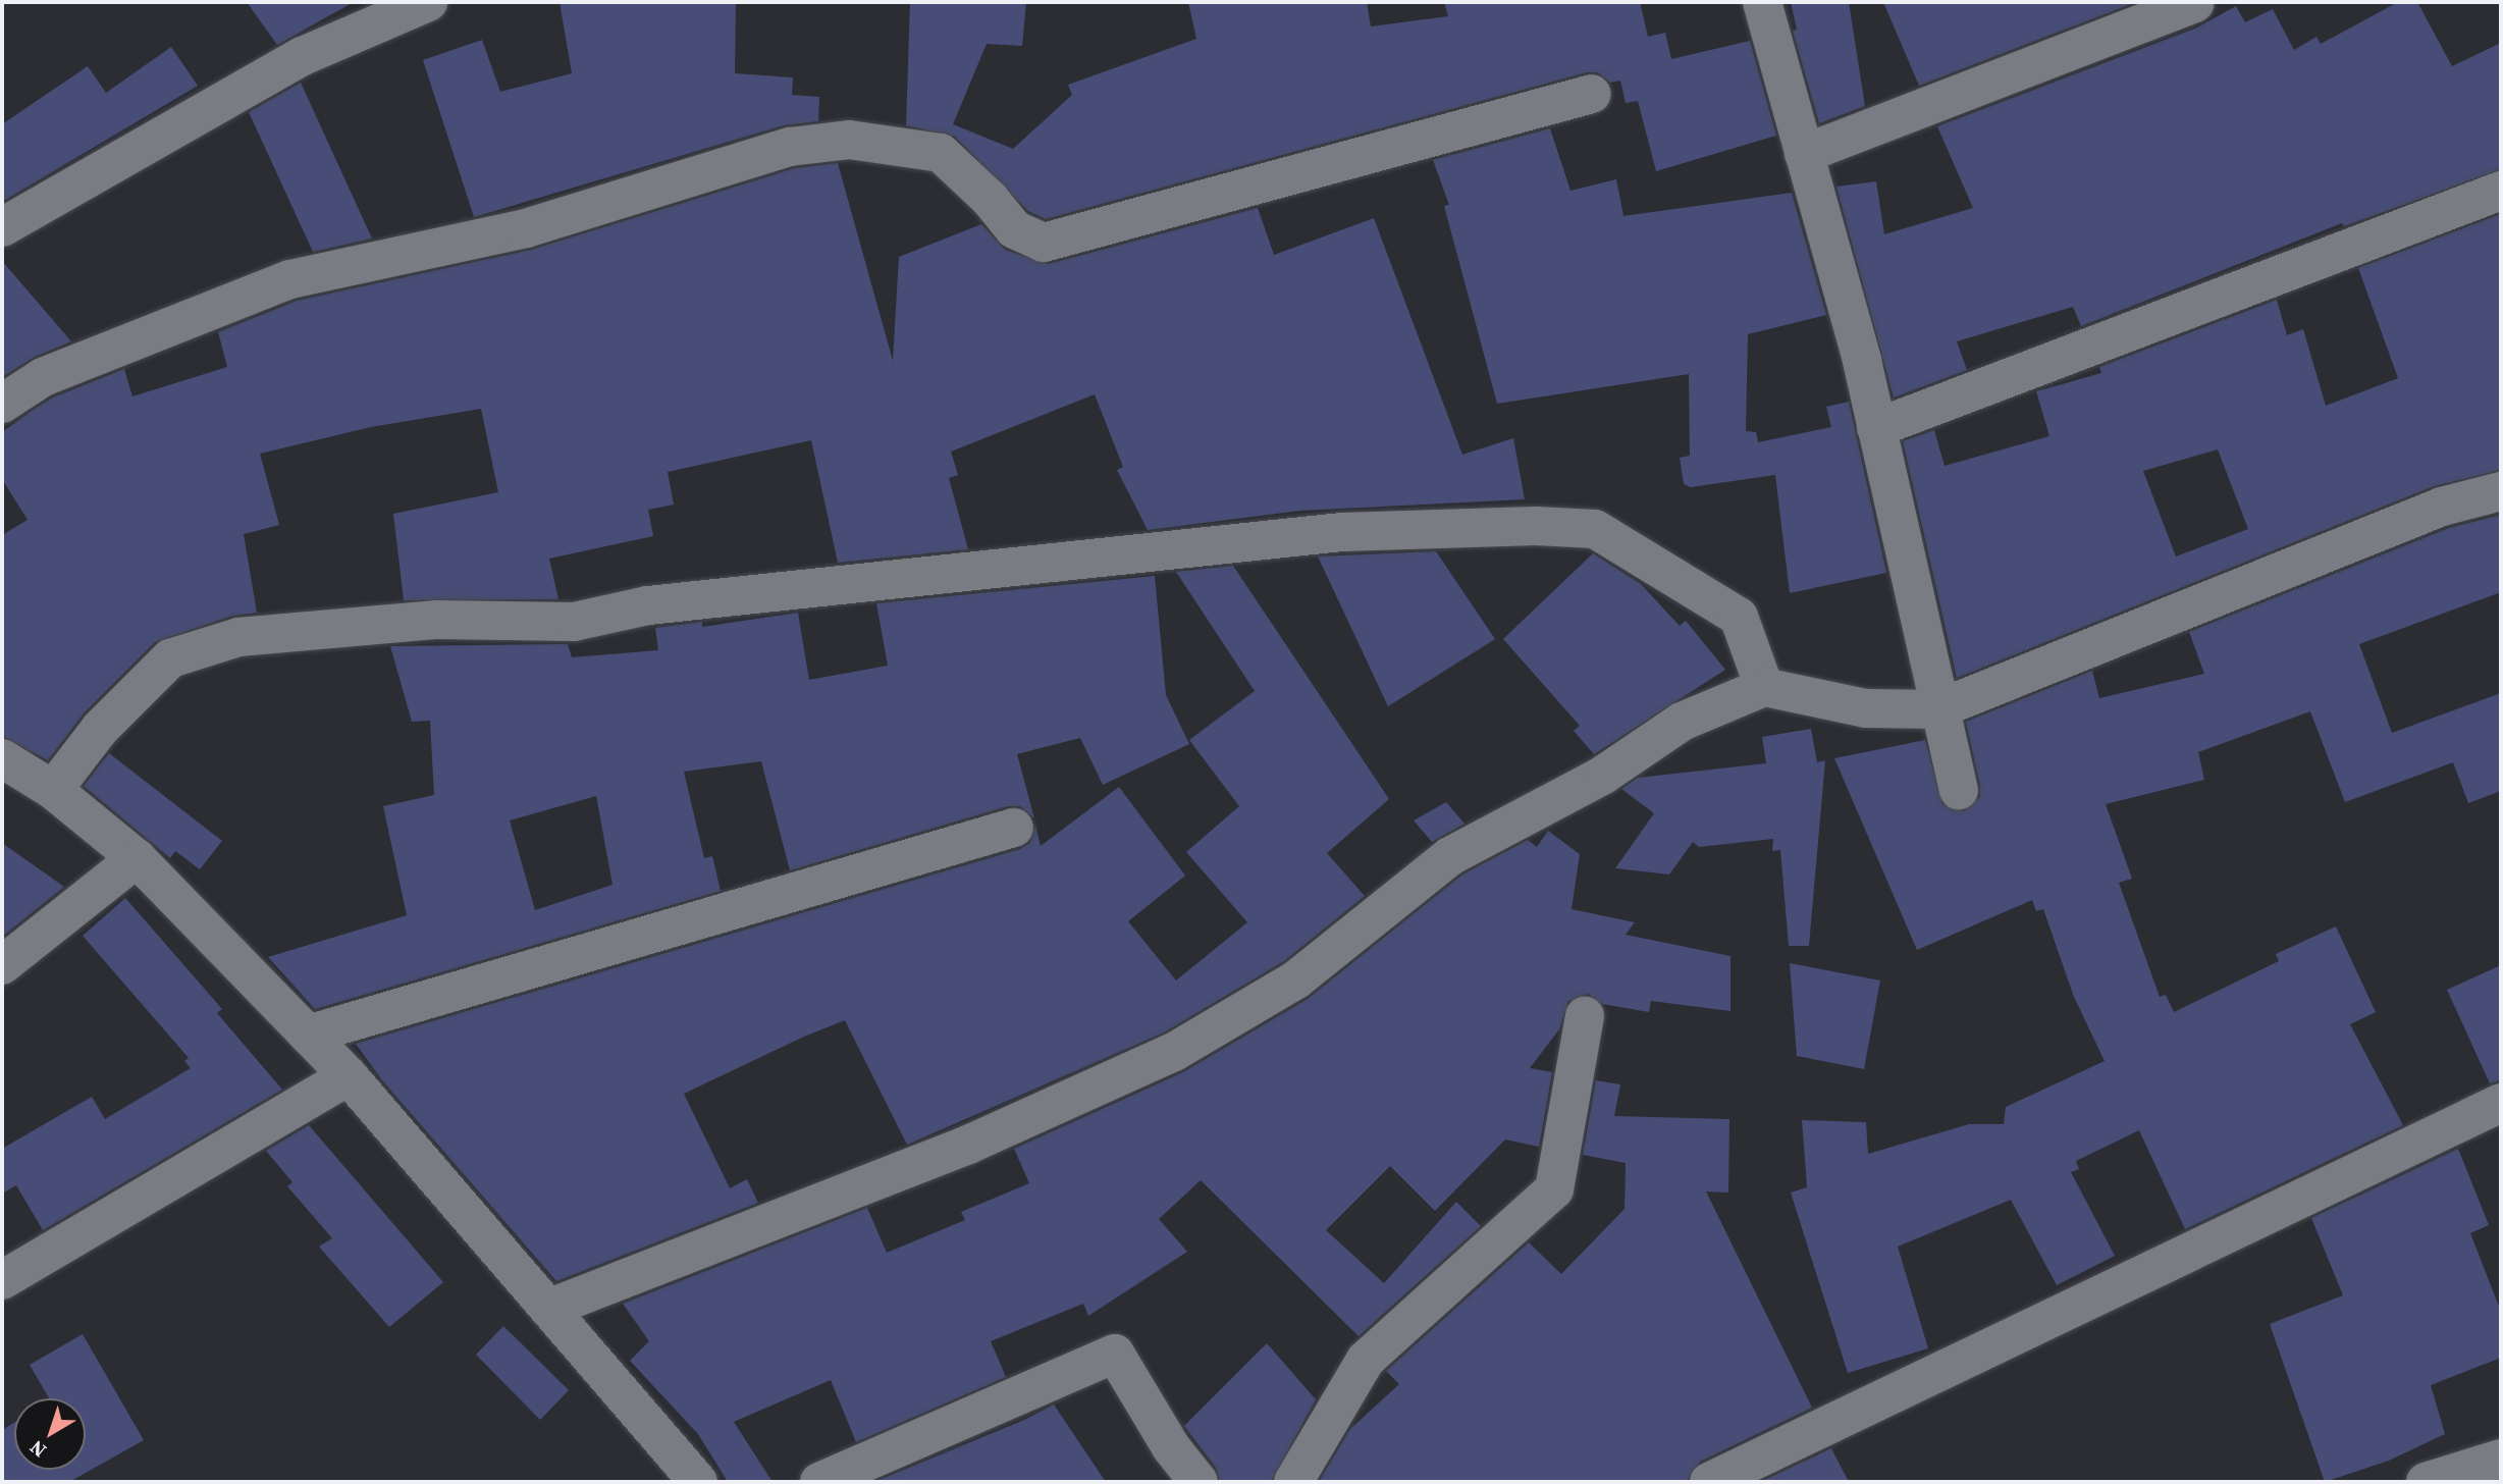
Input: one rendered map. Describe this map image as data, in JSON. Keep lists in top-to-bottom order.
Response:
{
  "north": "bottom left"
}
